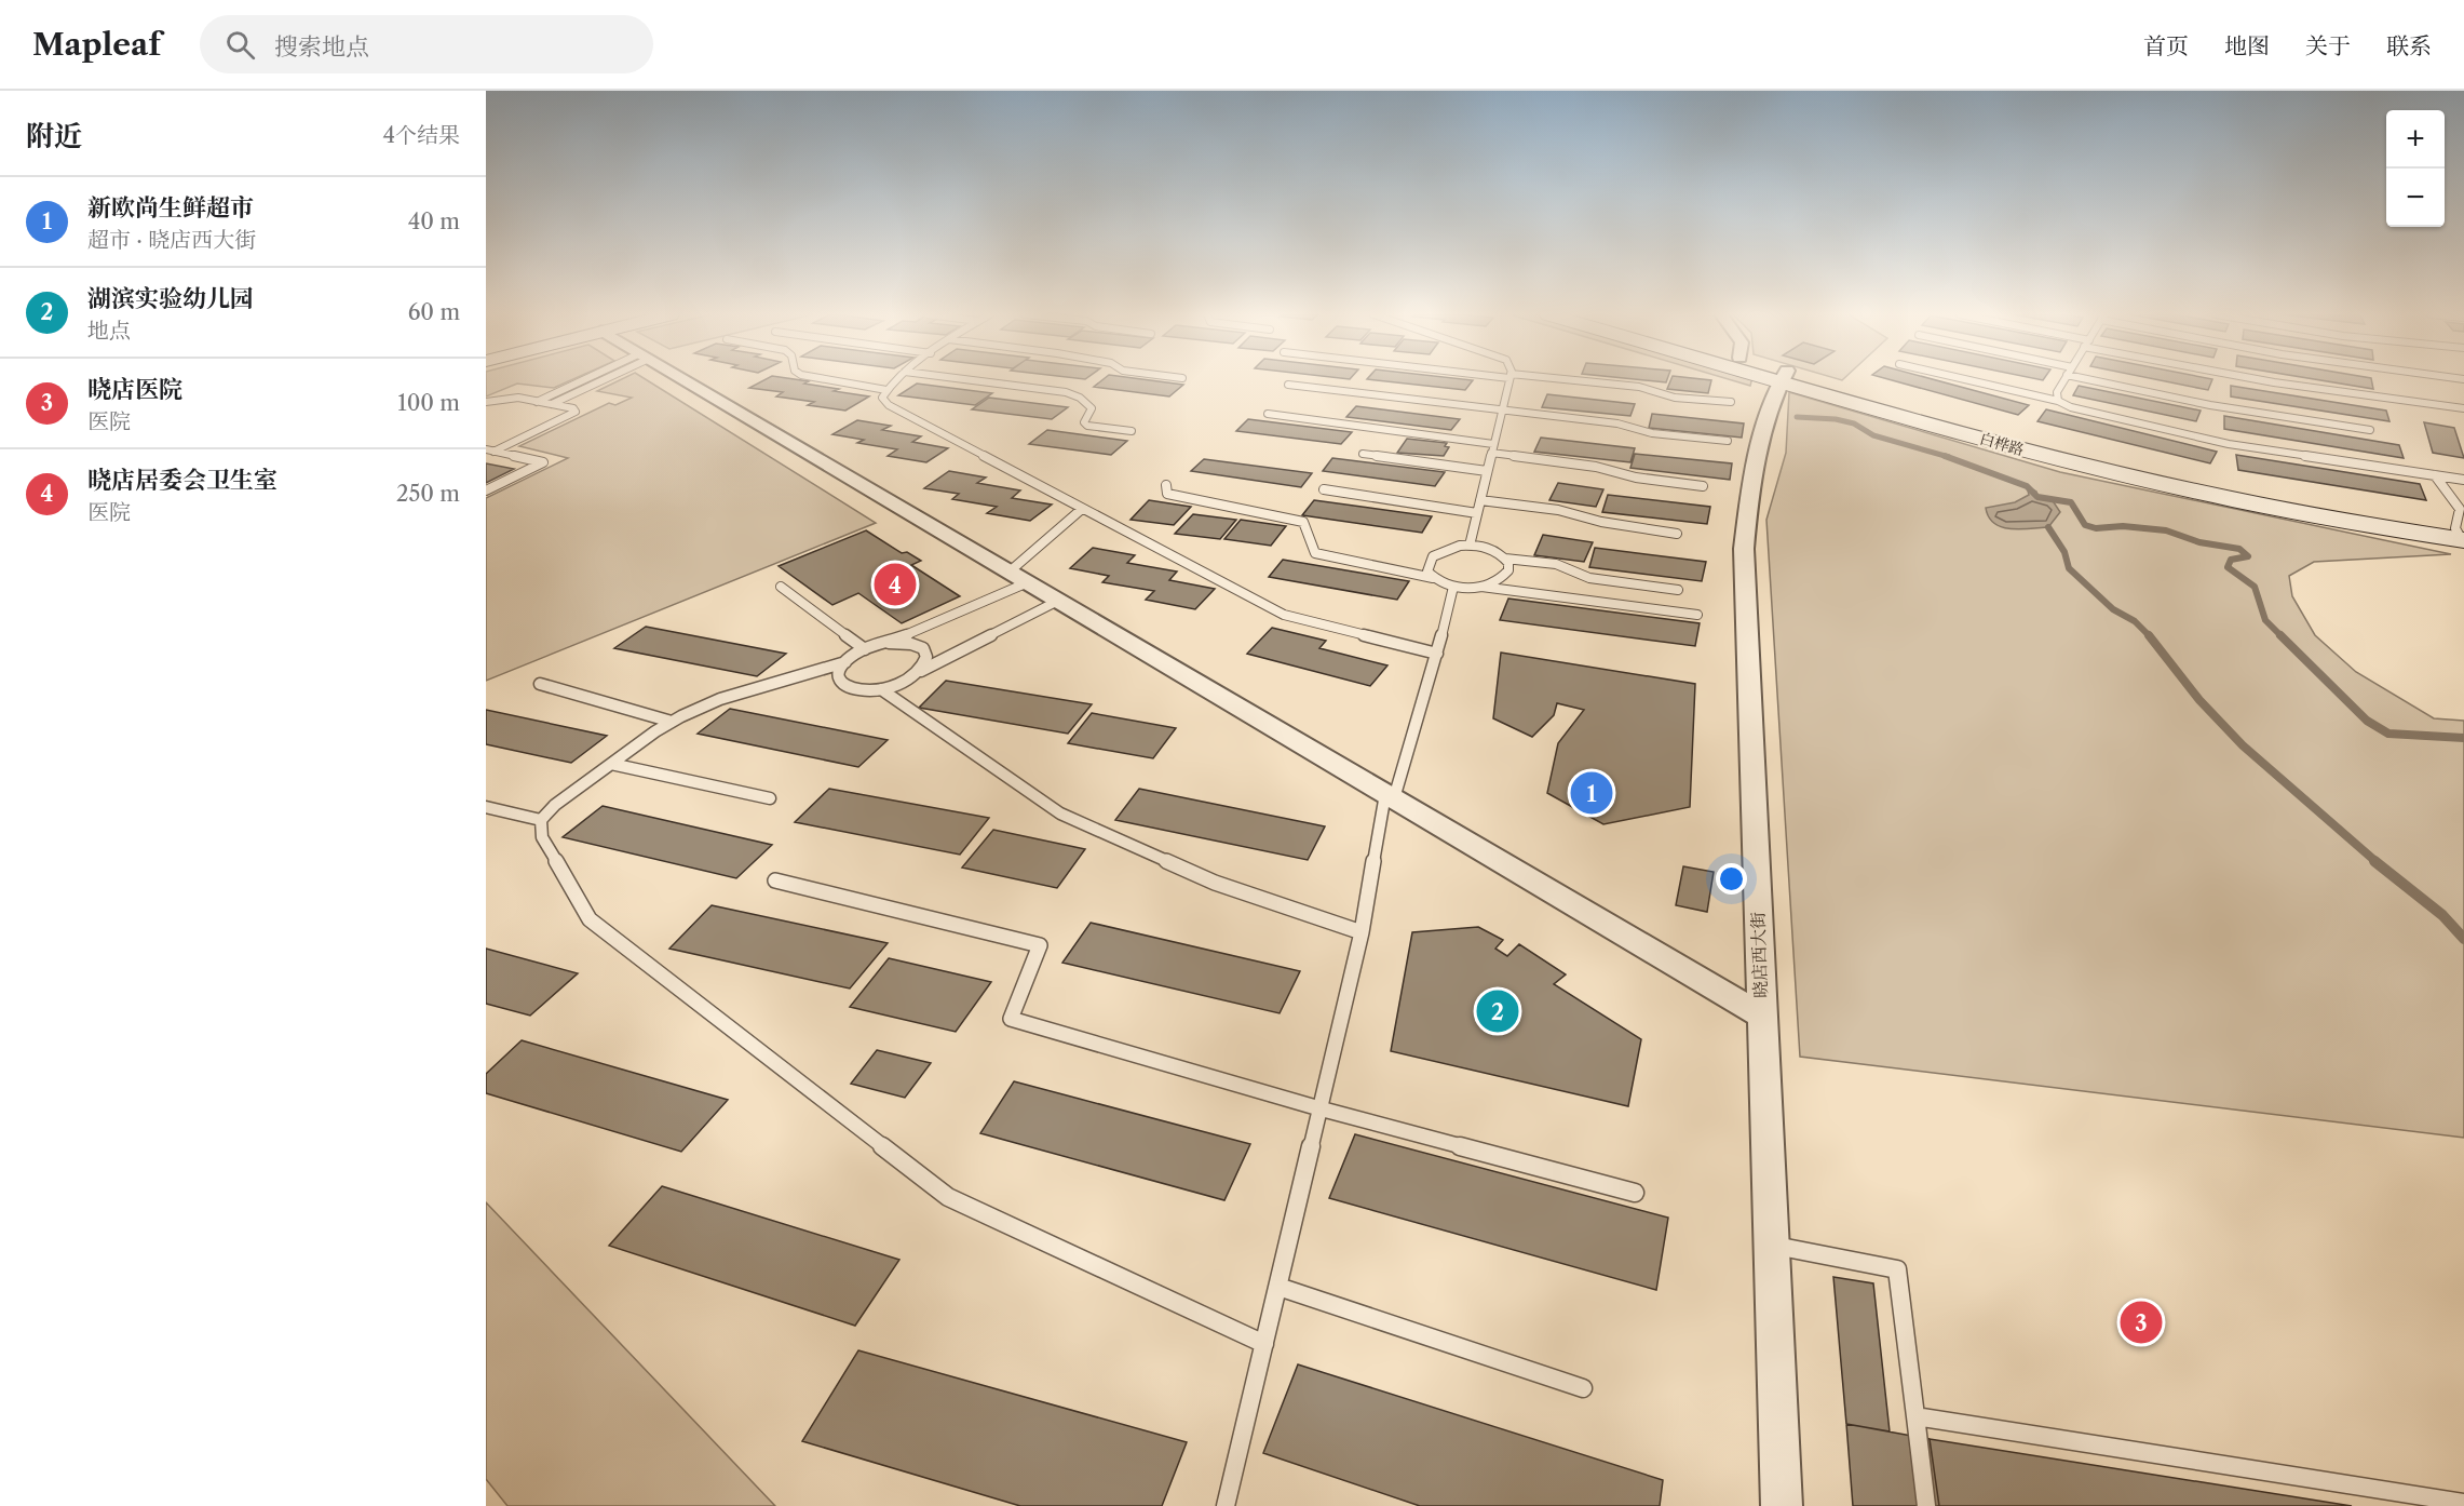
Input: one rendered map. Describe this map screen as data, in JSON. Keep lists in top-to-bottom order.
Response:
{
  "streets": {
    "street": ["白桦路", "晓店西大街"]
  },
  "page": {
    "header": "Mapleaf",
    "search": "搜索地点",
    "nav": [
      "首页",
      "地图",
      "关于",
      "联系"
    ],
    "heading": ["附近", "4个结果"],
    "map_buttons": ["+", "−"],
    "list": [
      {
        "mark": "1",
        "name": "新欧尚生鲜超市",
        "note": "超市 · 晓店西大街",
        "value": "40 m"
      },
      {
        "mark": "2",
        "name": "湖滨实验幼儿园",
        "note": "地点",
        "value": "60 m"
      },
      {
        "mark": "3",
        "name": "晓店医院",
        "note": "医院",
        "value": "100 m"
      },
      {
        "mark": "4",
        "name": "晓店居委会卫生室",
        "note": "医院",
        "value": "250 m"
      }
    ],
    "pins": [
      "4",
      "1",
      "2",
      "3"
    ]
  }
}
